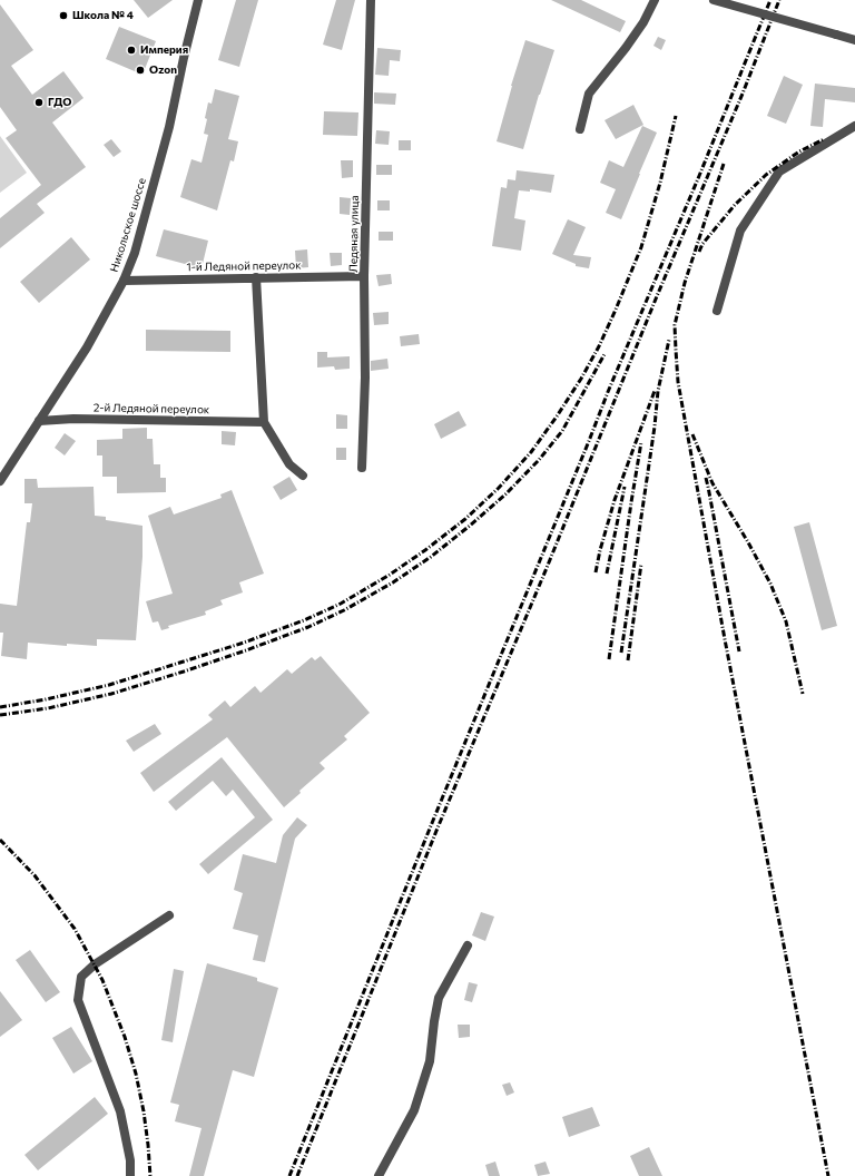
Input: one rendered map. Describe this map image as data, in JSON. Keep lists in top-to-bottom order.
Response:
{
  "streets": {
    "street": [
      "Никольское шоссе",
      "Ледяная улица",
      "1-й Ледяной переулок",
      "2-й Ледяной переулок"
    ]
  },
  "crossings": [
    ["Никольское шоссе", "1-й Ледяной переулок"],
    ["Никольское шоссе", "2-й Ледяной переулок"],
    ["Ледяная улица", "1-й Ледяной переулок"]
  ],
  "places": [
    "Школа № 4",
    "Империя",
    "Ozon",
    "ГДО"
  ]
}
